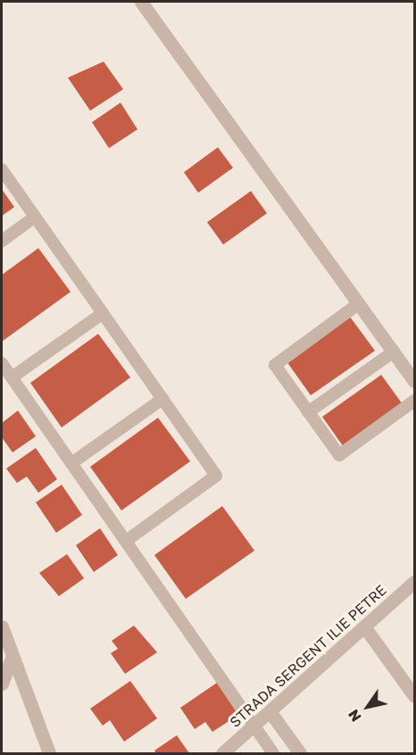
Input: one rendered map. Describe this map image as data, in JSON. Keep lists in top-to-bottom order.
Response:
{
  "streets": {
    "street": ["STRADA SERGENT ILIE PETRE"]
  },
  "north": "bottom left"
}
